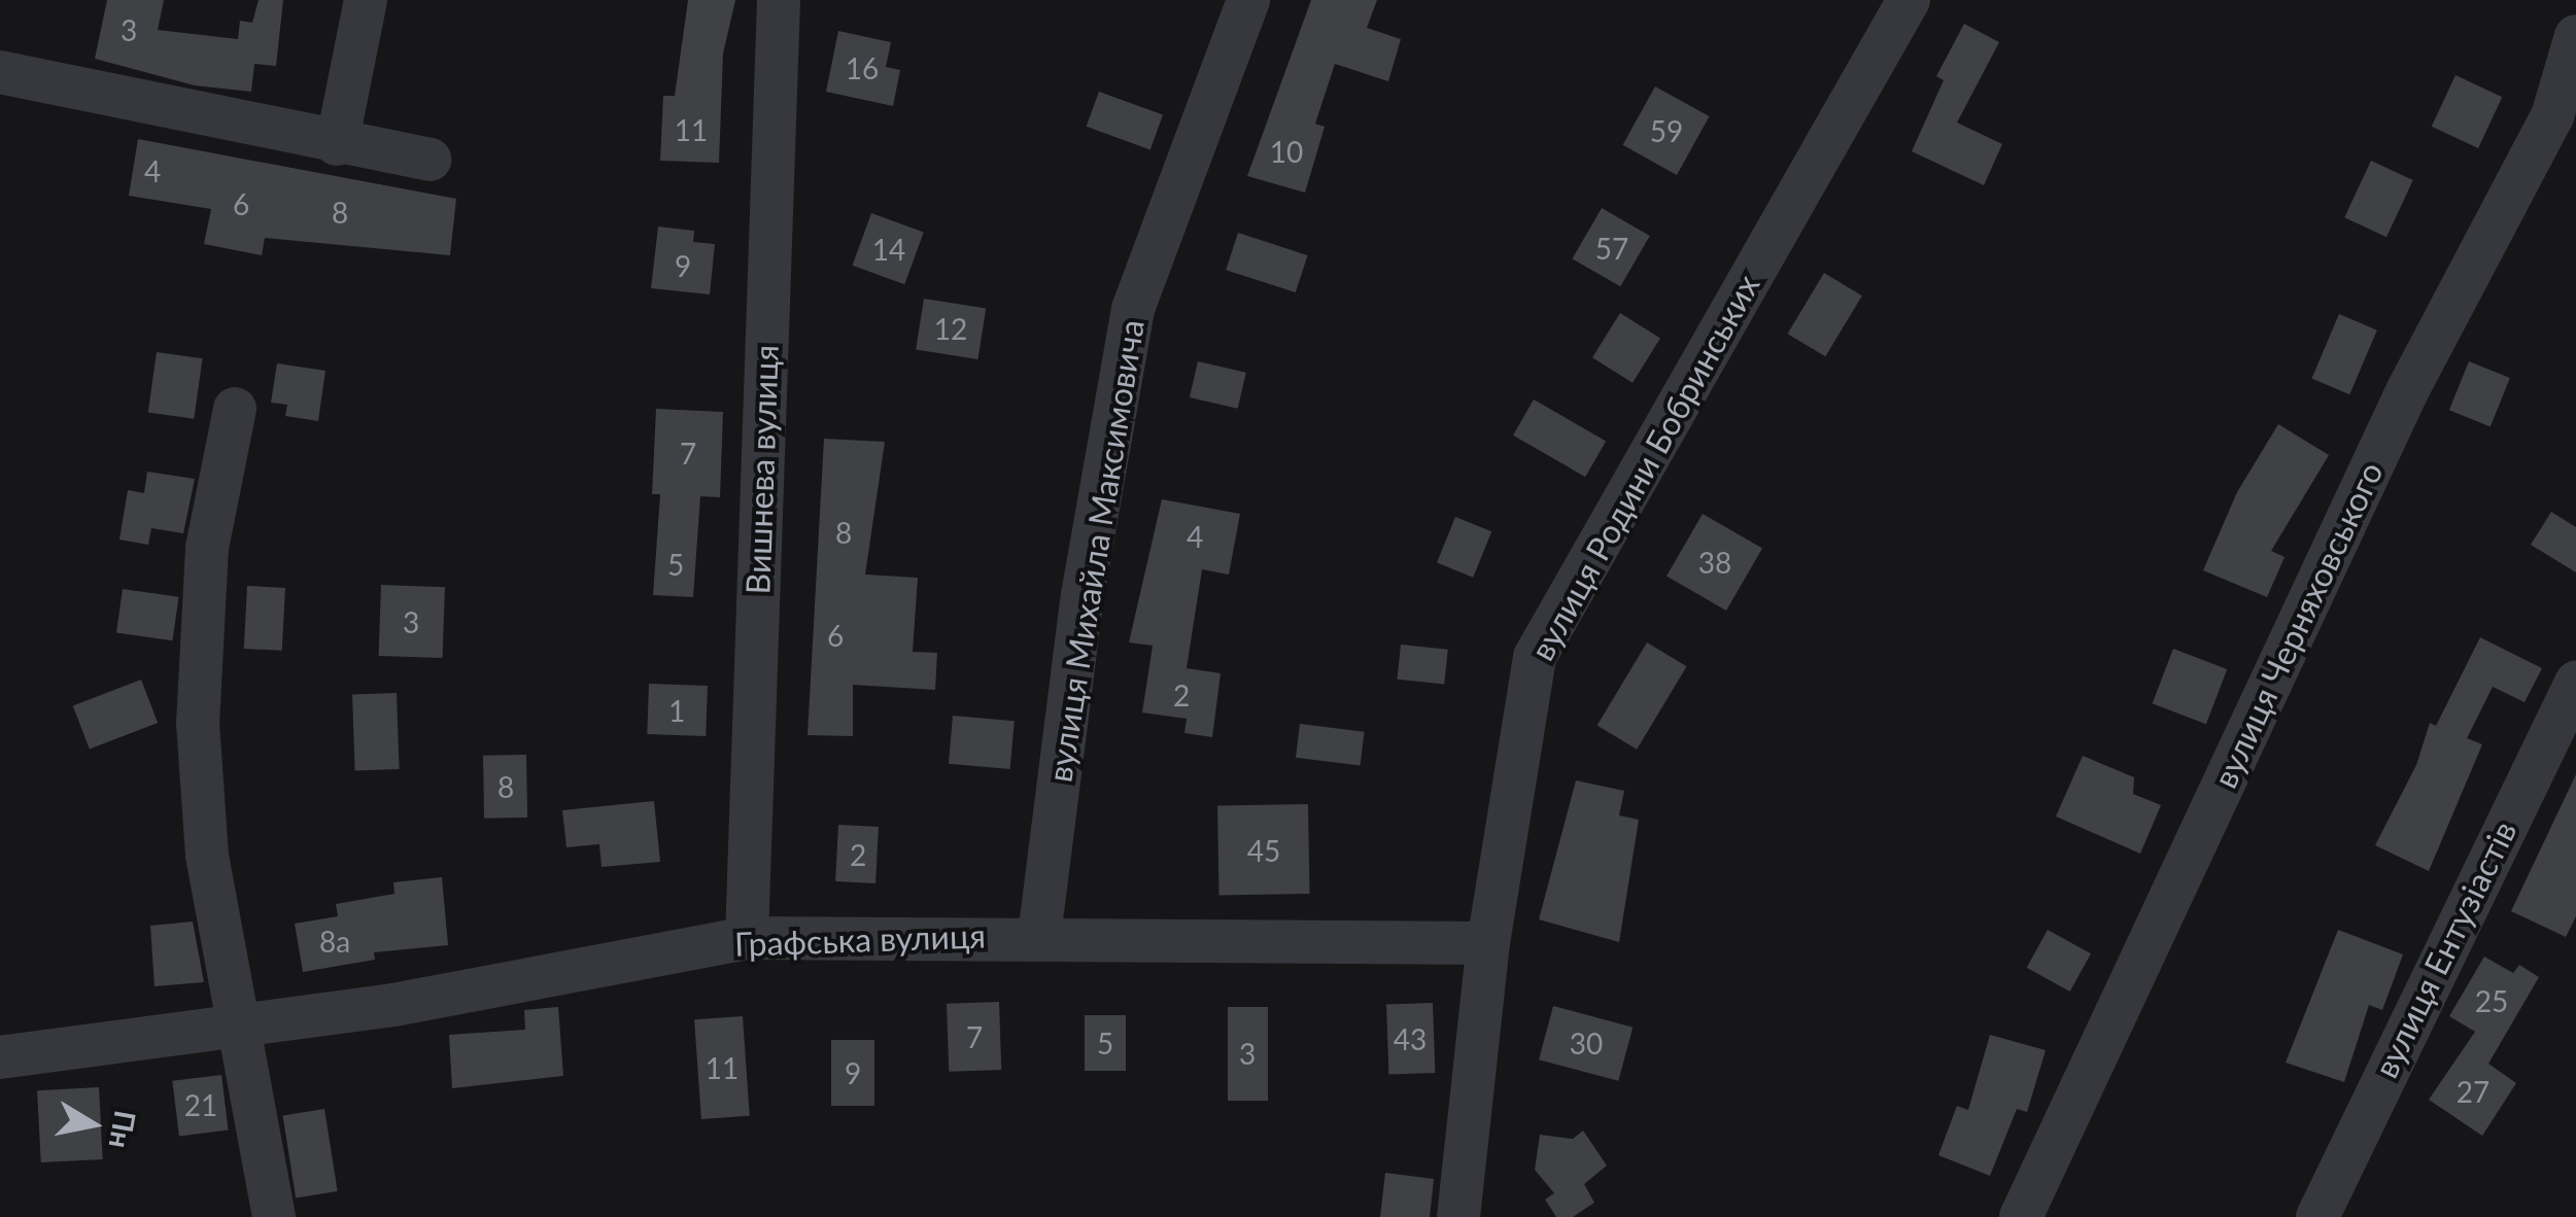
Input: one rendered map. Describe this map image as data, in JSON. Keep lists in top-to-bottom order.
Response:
{
  "streets": {
    "street": [
      "вулиця Родини Бобринських",
      "Вишнева вулиця",
      "вулиця Михайла Максимовича",
      "вулиця Черняховського",
      "Графська вулиця",
      "вулиця Ентузіастів"
    ]
  },
  "crossings": [
    ["вулиця Родини Бобринських", "Графська вулиця"],
    ["Вишнева вулиця", "Графська вулиця"],
    ["вулиця Михайла Максимовича", "Графська вулиця"]
  ],
  "house_numbers": [
    "3",
    "16",
    "11",
    "59",
    "10",
    "4",
    "6",
    "8",
    "57",
    "14",
    "9",
    "12",
    "7",
    "8",
    "4",
    "38",
    "5",
    "3",
    "6",
    "2",
    "1",
    "8",
    "45",
    "2",
    "8а",
    "25",
    "7",
    "43",
    "5",
    "30",
    "3",
    "11",
    "9",
    "27",
    "21"
  ],
  "north": "right"
}
